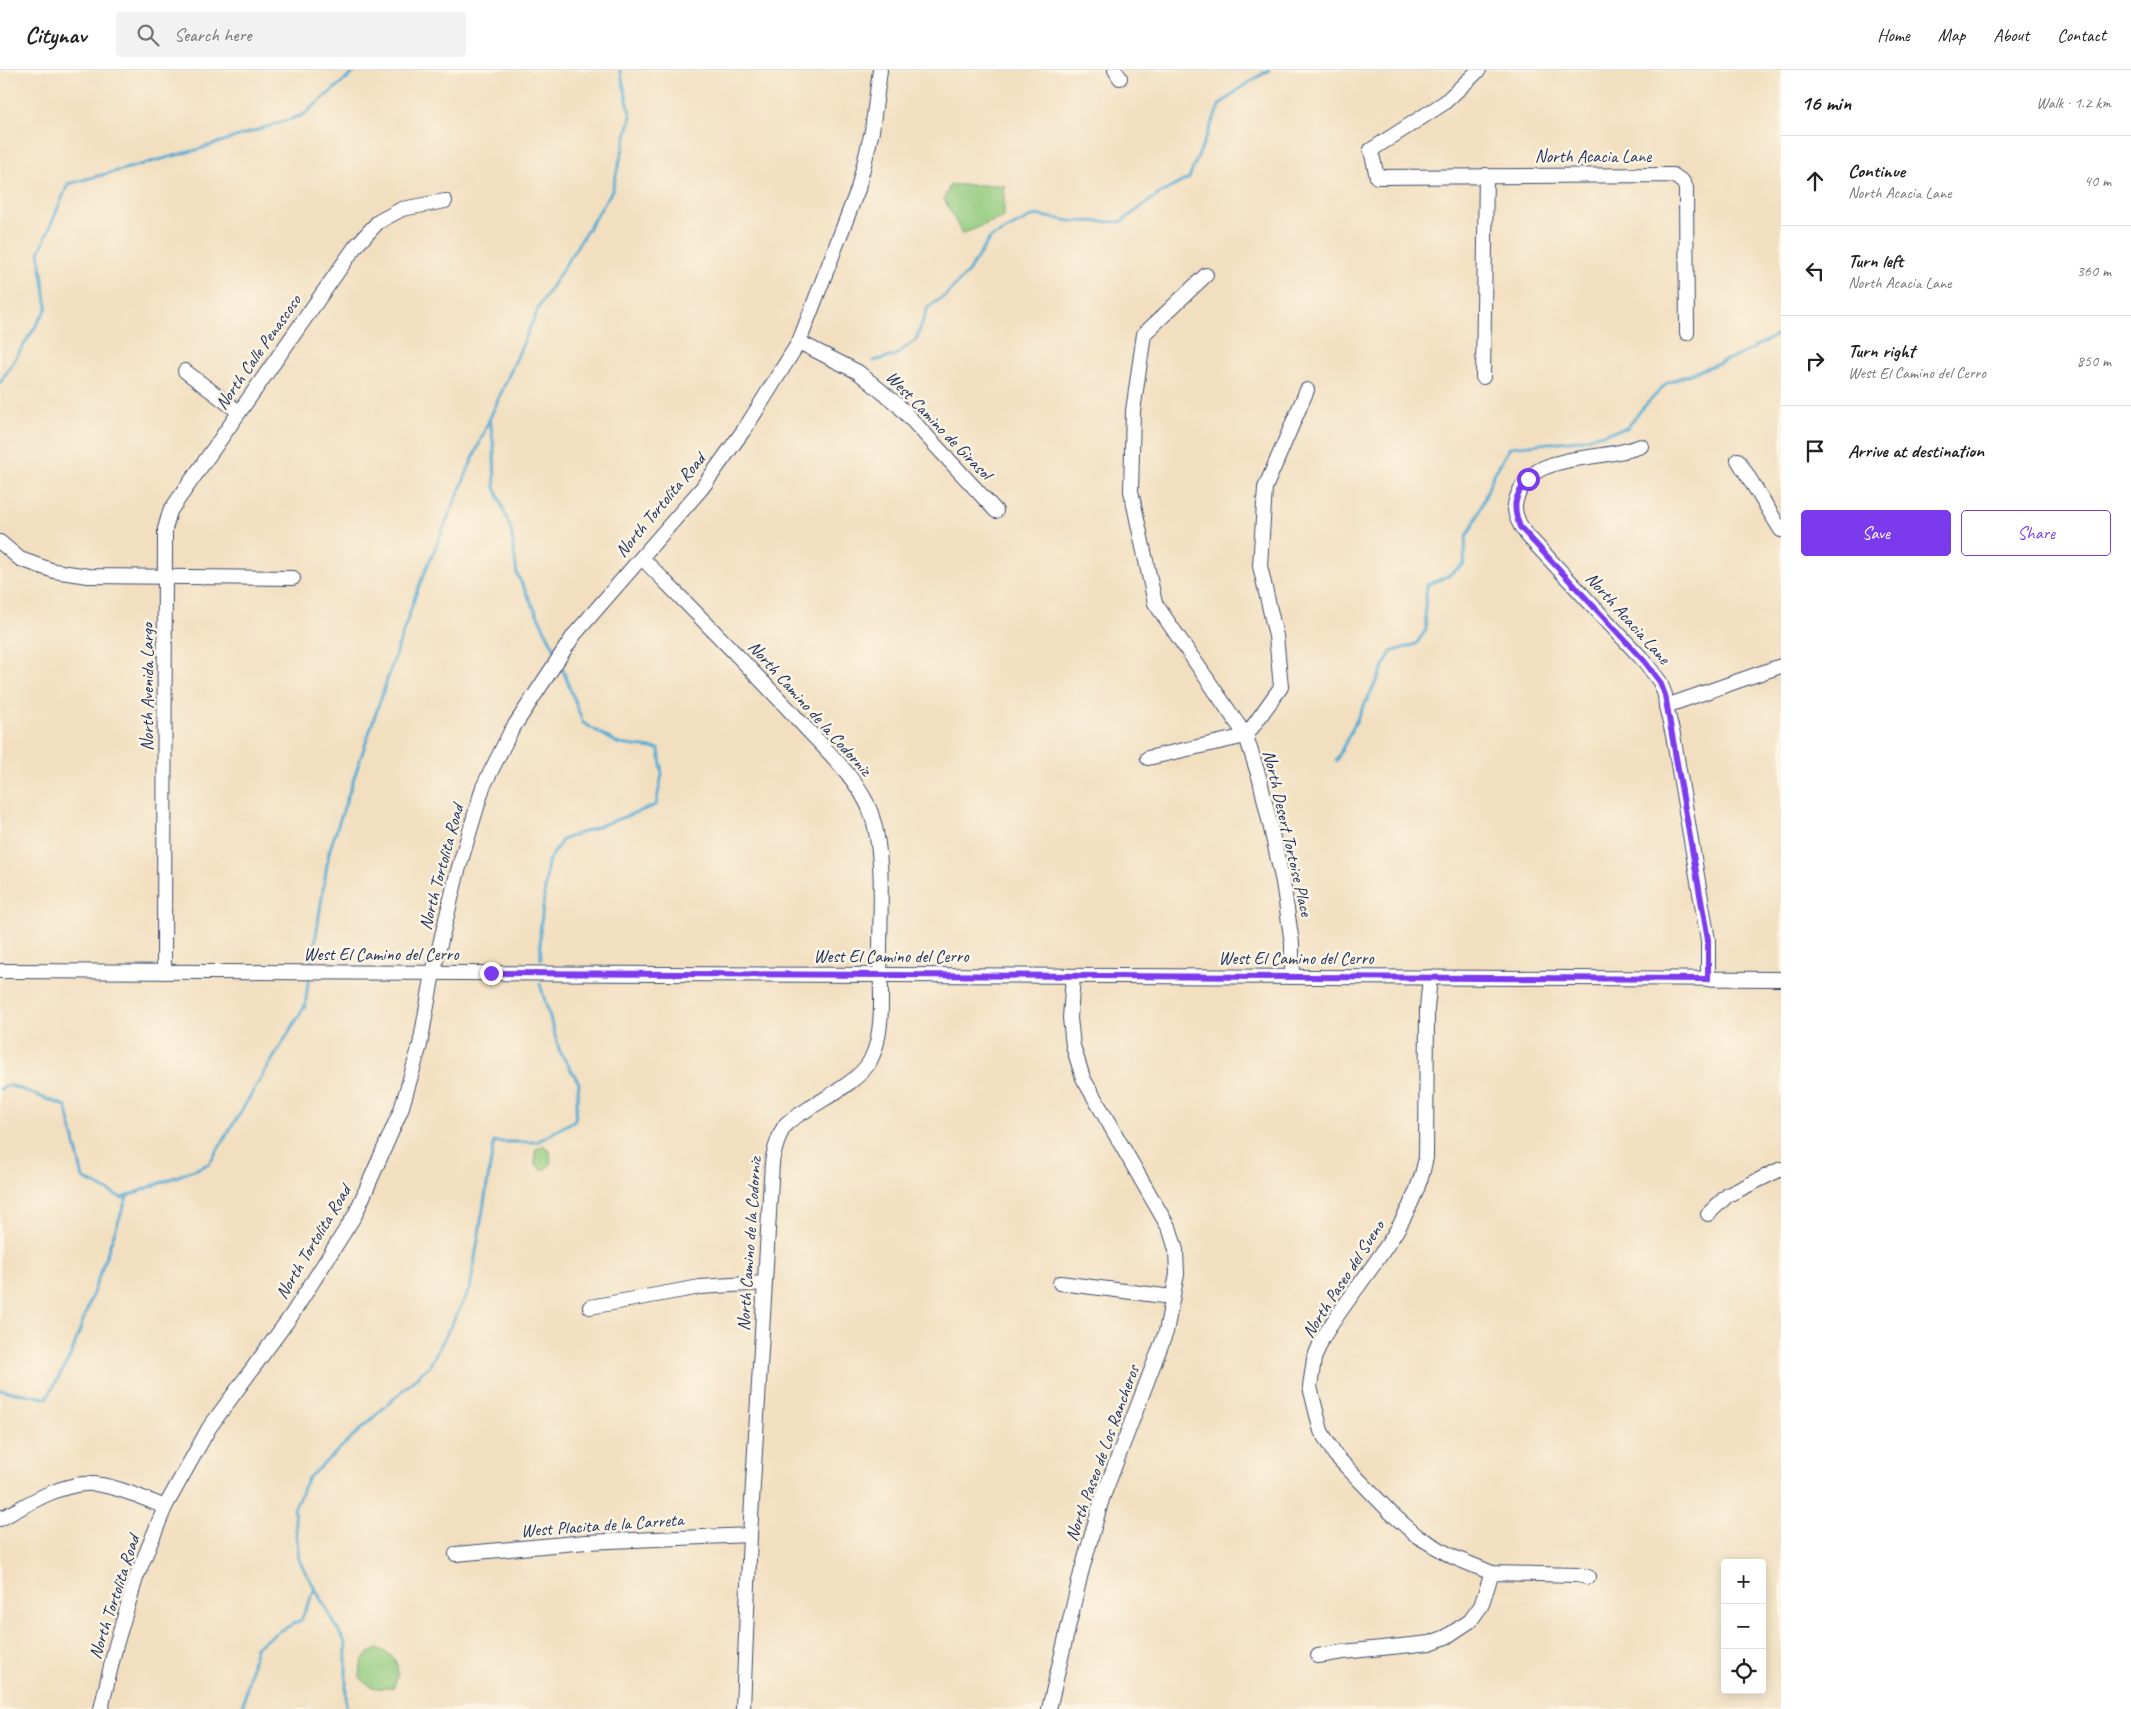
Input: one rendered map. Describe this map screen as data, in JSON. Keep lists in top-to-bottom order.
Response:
{
  "streets": {
    "street": [
      "North Acacia Lane",
      "North Calle Penascoso",
      "West Camino de Girasol",
      "North Tortolita Road",
      "North Avenida Largo",
      "North Camino de la Codorniz",
      "North Desert Tortoise Place",
      "West El Camino del Cerro",
      "North Paseo del Sueno",
      "North Paseo de Los Rancheros",
      "West Placita de la Carreta"
    ]
  },
  "crossings": [
    ["North Acacia Lane", "West El Camino del Cerro"],
    ["North Calle Penascoso", "North Avenida Largo"],
    ["West Camino de Girasol", "North Tortolita Road"],
    ["North Tortolita Road", "North Camino de la Codorniz"],
    ["North Tortolita Road", "West El Camino del Cerro"],
    ["North Avenida Largo", "West El Camino del Cerro"],
    ["North Camino de la Codorniz", "West El Camino del Cerro"],
    ["North Camino de la Codorniz", "West Placita de la Carreta"],
    ["North Desert Tortoise Place", "West El Camino del Cerro"],
    ["West El Camino del Cerro", "North Paseo del Sueno"],
    ["West El Camino del Cerro", "North Paseo de Los Rancheros"]
  ],
  "page": {
    "header": "Citynav",
    "search": "Search here",
    "nav": [
      "Home",
      "Map",
      "About",
      "Contact"
    ],
    "heading": ["16 min", "Walk · 1.2 km"],
    "list": [
      ["Continue", "North Acacia Lane", "40 m"],
      ["Turn left", "North Acacia Lane", "360 m"],
      ["Turn right", "West El Camino del Cerro", "850 m"],
      "Arrive at destination"
    ],
    "buttons": ["Save", "Share"],
    "map_buttons": ["+", "−"]
  }
}
